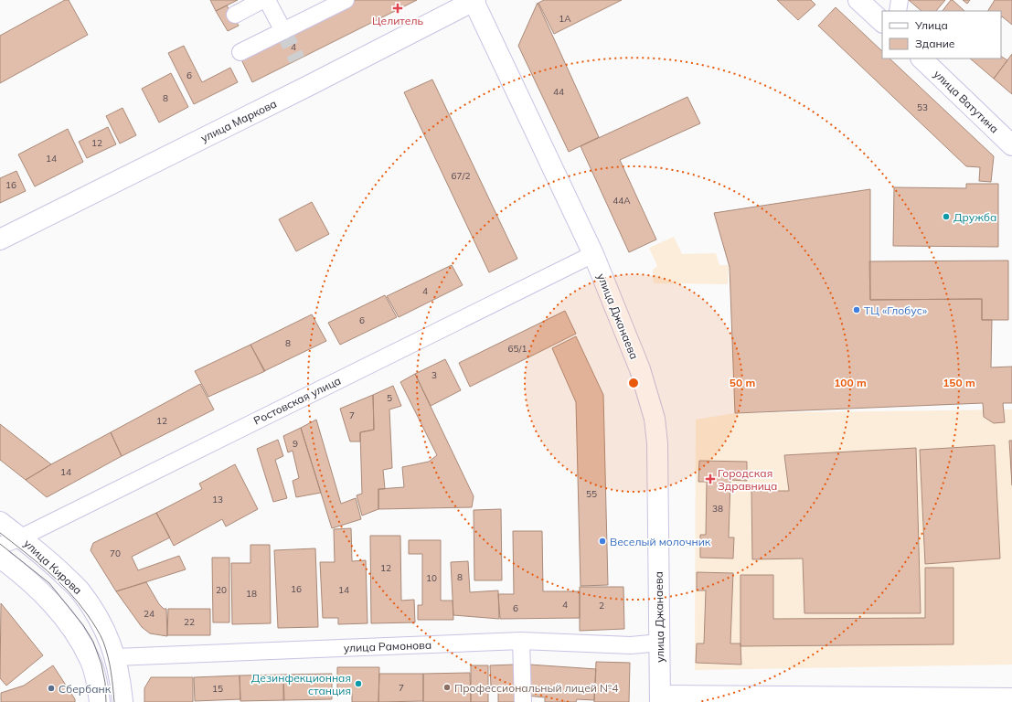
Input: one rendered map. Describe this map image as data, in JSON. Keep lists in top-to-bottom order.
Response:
{
  "streets": {
    "main road": [
      "улица Ватутина",
      "улица Маркова",
      "улица Джанаева",
      "улица Кирова"
    ],
    "street": ["Ростовская улица", "улица Рамонова"]
  },
  "crossings": [
    ["улица Маркова", "улица Джанаева"],
    ["улица Джанаева", "Ростовская улица"],
    ["улица Джанаева", "улица Рамонова"],
    ["Ростовская улица", "улица Кирова"],
    ["улица Кирова", "улица Рамонова"]
  ],
  "places": {
    "health": ["Целитель", "Городская Здравница"],
    "other": [
      "Дружба",
      "ТЦ «Глобус»",
      "Веселый молочник",
      "Дезинфекционная станция",
      "Профессиональный лицей №4",
      "Сбербанк"
    ]
  },
  "house_numbers": [
    "1А",
    "4",
    "6",
    "44",
    "8",
    "53",
    "12",
    "14",
    "67/2",
    "16",
    "44А",
    "4",
    "6",
    "8",
    "65/1",
    "3",
    "5",
    "7",
    "12",
    "9",
    "14",
    "55",
    "13",
    "38",
    "70",
    "12",
    "8",
    "10",
    "16",
    "20",
    "14",
    "18",
    "4",
    "2",
    "6",
    "24",
    "22",
    "7",
    "15"
  ],
  "legend": ["Улица", "Здание"],
  "rings": ["50 m", "100 m", "150 m"]
}
